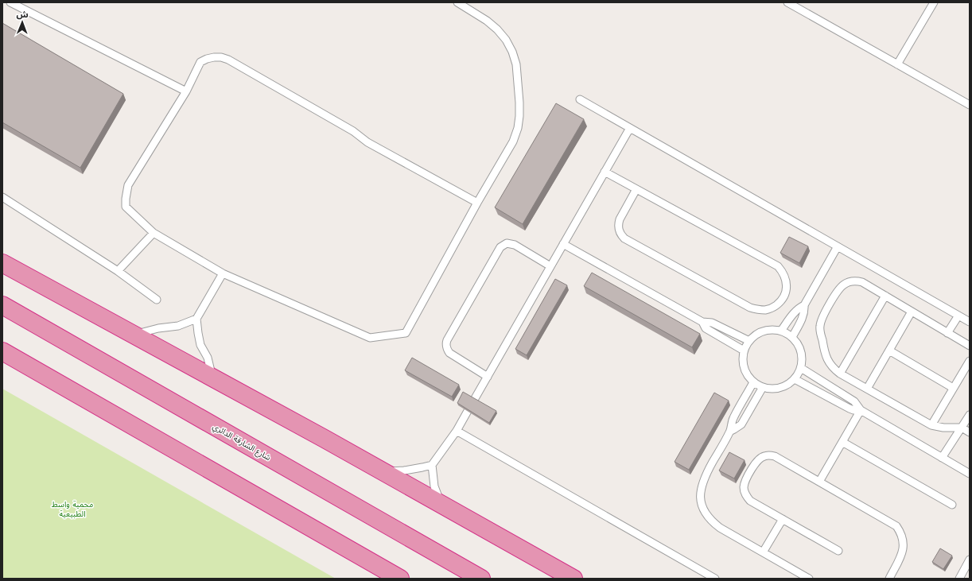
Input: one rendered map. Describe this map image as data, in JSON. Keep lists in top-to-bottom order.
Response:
{
  "streets": {
    "highway": ["شارع الشارقة الدائري"]
  },
  "parks": ["محمية واسط الطبيعية"],
  "north": "top"
}
